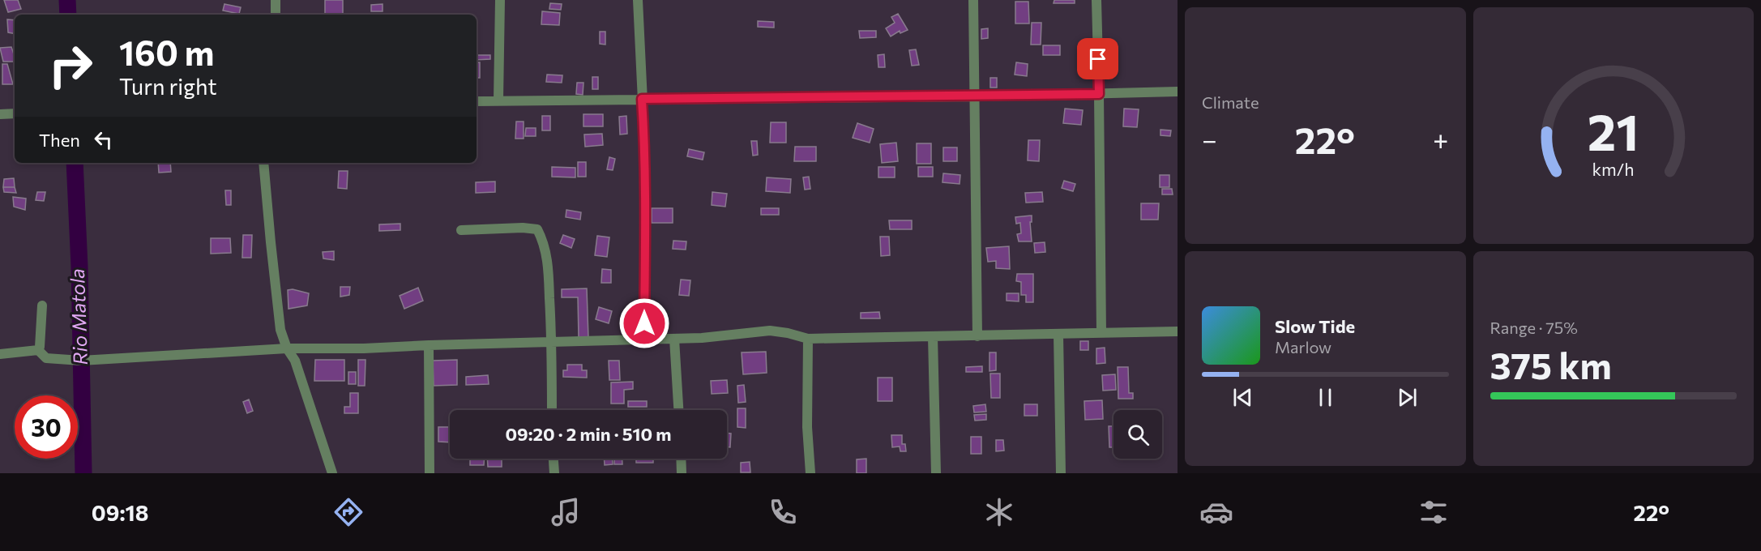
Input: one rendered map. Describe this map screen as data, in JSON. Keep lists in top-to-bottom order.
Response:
{
  "water": ["Rio Matola"],
  "page": {
    "tile": [
      "Climate",
      ["Range · 75%", "375 km"]
    ],
    "turn": ["160 m", "Turn right"],
    "then": "Then",
    "heat": ["−", "22°", "+"],
    "song": ["Slow Tide", "Marlow"],
    "limit": "30",
    "trip": "09:20 · 2 min · 510 m",
    "tabs": ["09:18", "22°"],
    "gauge": ["21", "km/h"]
  }
}
